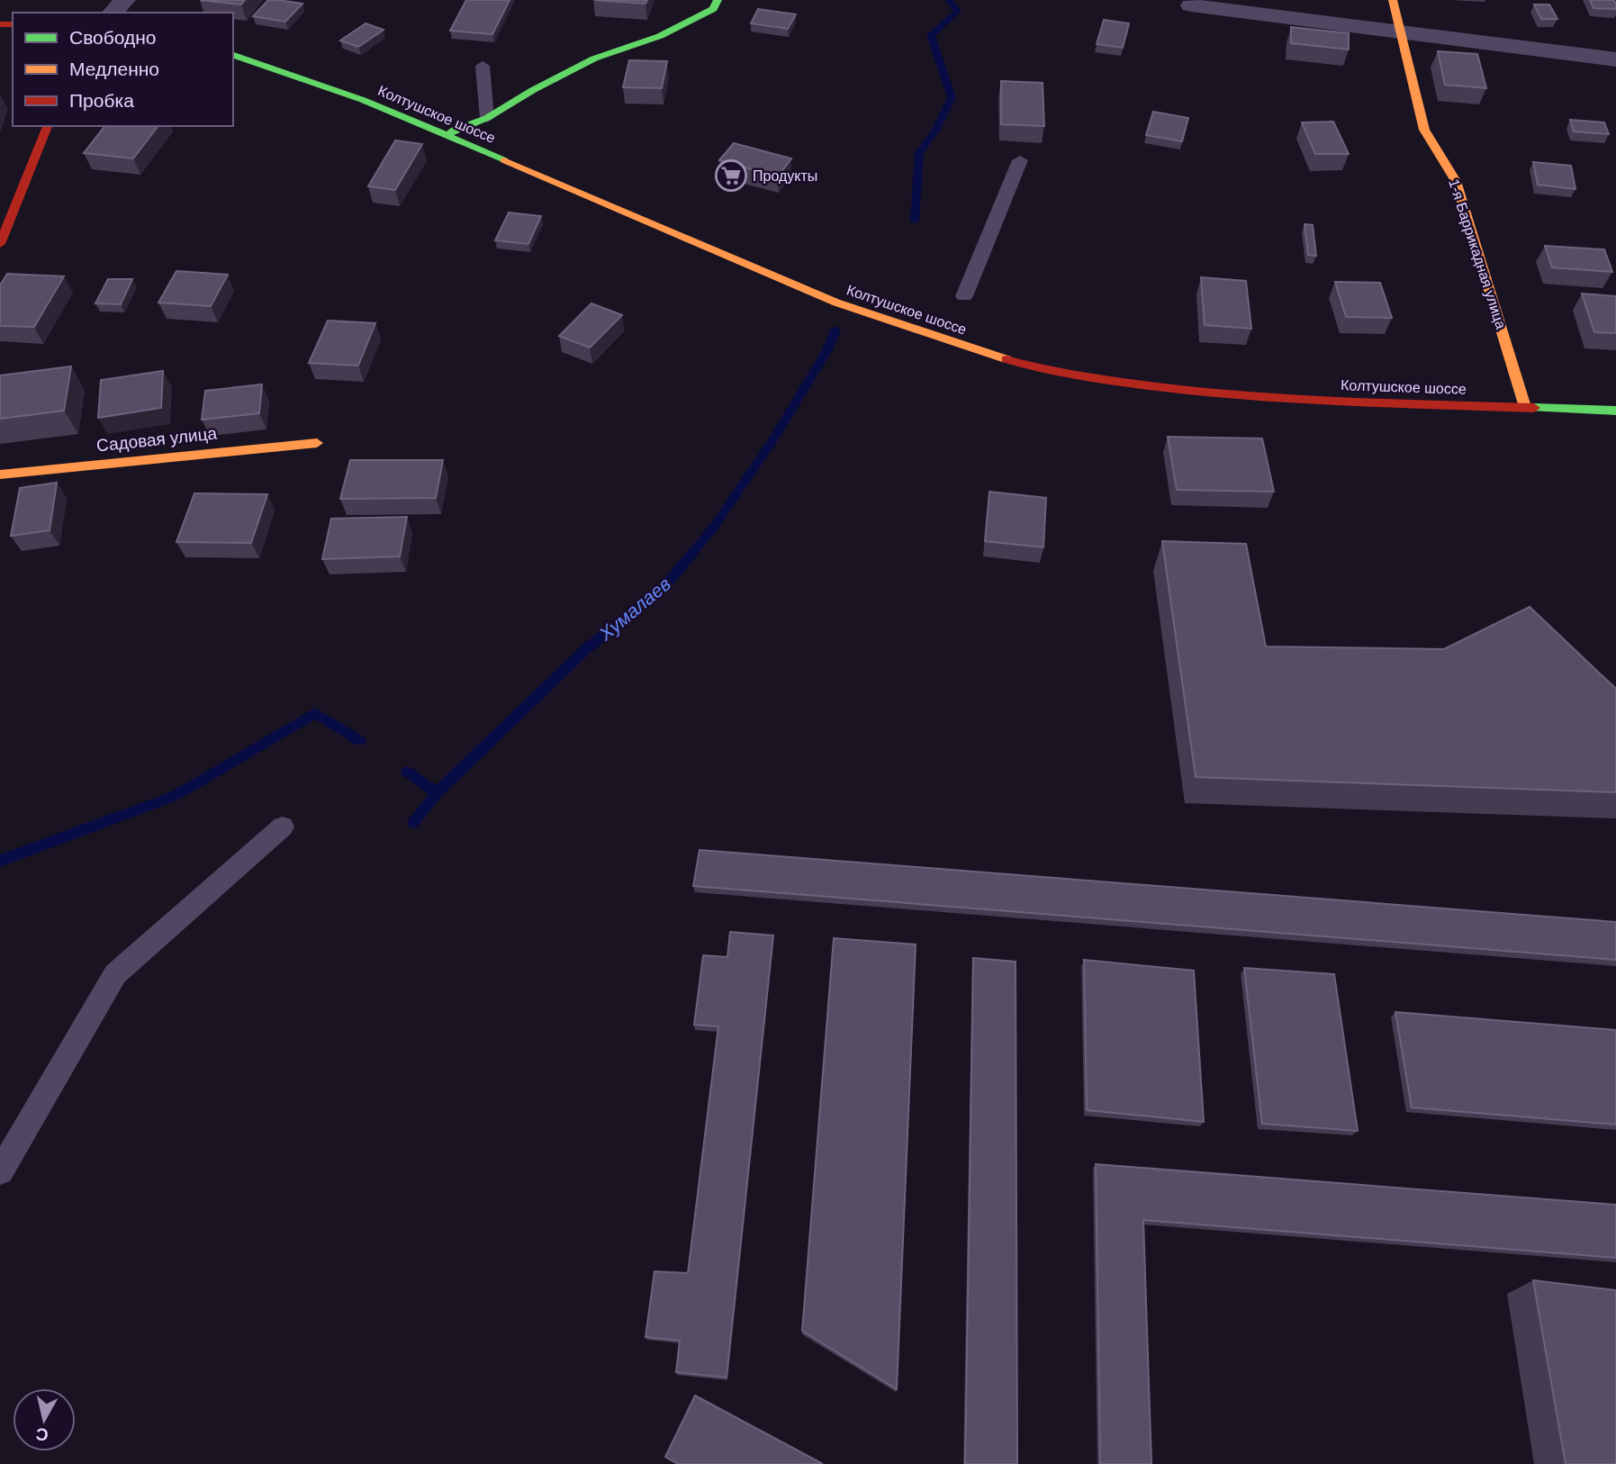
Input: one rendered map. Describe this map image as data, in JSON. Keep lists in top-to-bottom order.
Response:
{
  "streets": {
    "street": ["Колтушское шоссе", "1-я Баррикадная улица", "Садовая улица"]
  },
  "crossings": [
    ["Колтушское шоссе", "1-я Баррикадная улица"]
  ],
  "water": ["Хумалаев"],
  "places": {
    "supermarket": ["Продукты"]
  },
  "legend": ["Свободно", "Медленно", "Пробка"],
  "north": "bottom"
}
